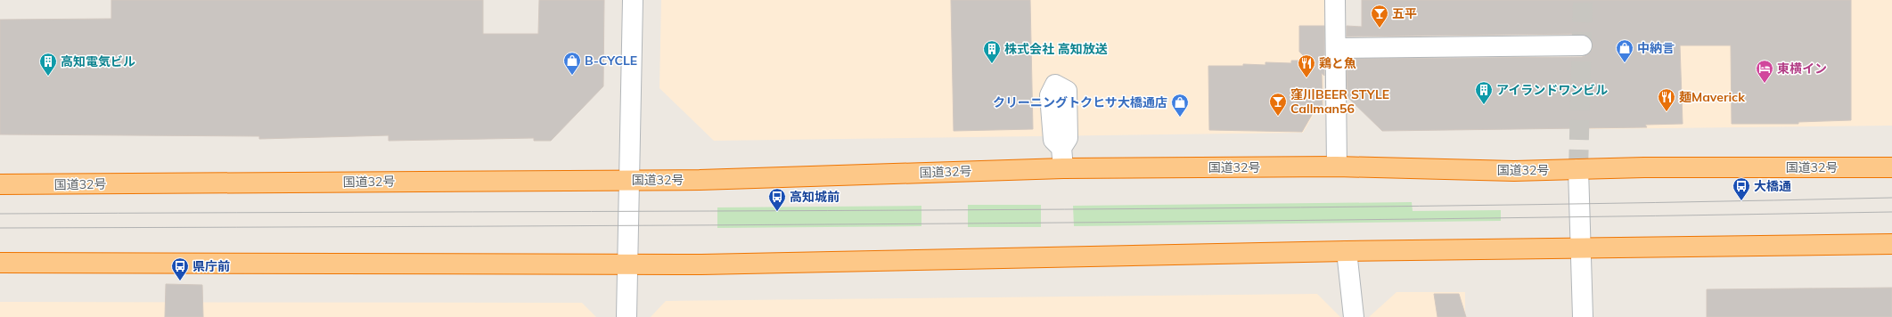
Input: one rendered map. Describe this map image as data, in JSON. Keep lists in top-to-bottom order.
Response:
{
  "streets": {
    "highway": ["国道32号"]
  },
  "places": {
    "bar": ["五平", "窪川BEER STYLE Callman56"],
    "shop": ["中納言", "B-CYCLE", "クリーニングトクヒサ大橋通店"],
    "building": ["株式会社 高知放送", "高知電気ビル", "アイランドワンビル"],
    "restaurant": ["鶏と魚", "麺Maverick"],
    "hotel": ["東横イン"],
    "bus stop": ["大橋通", "高知城前", "県庁前"]
  }
}
